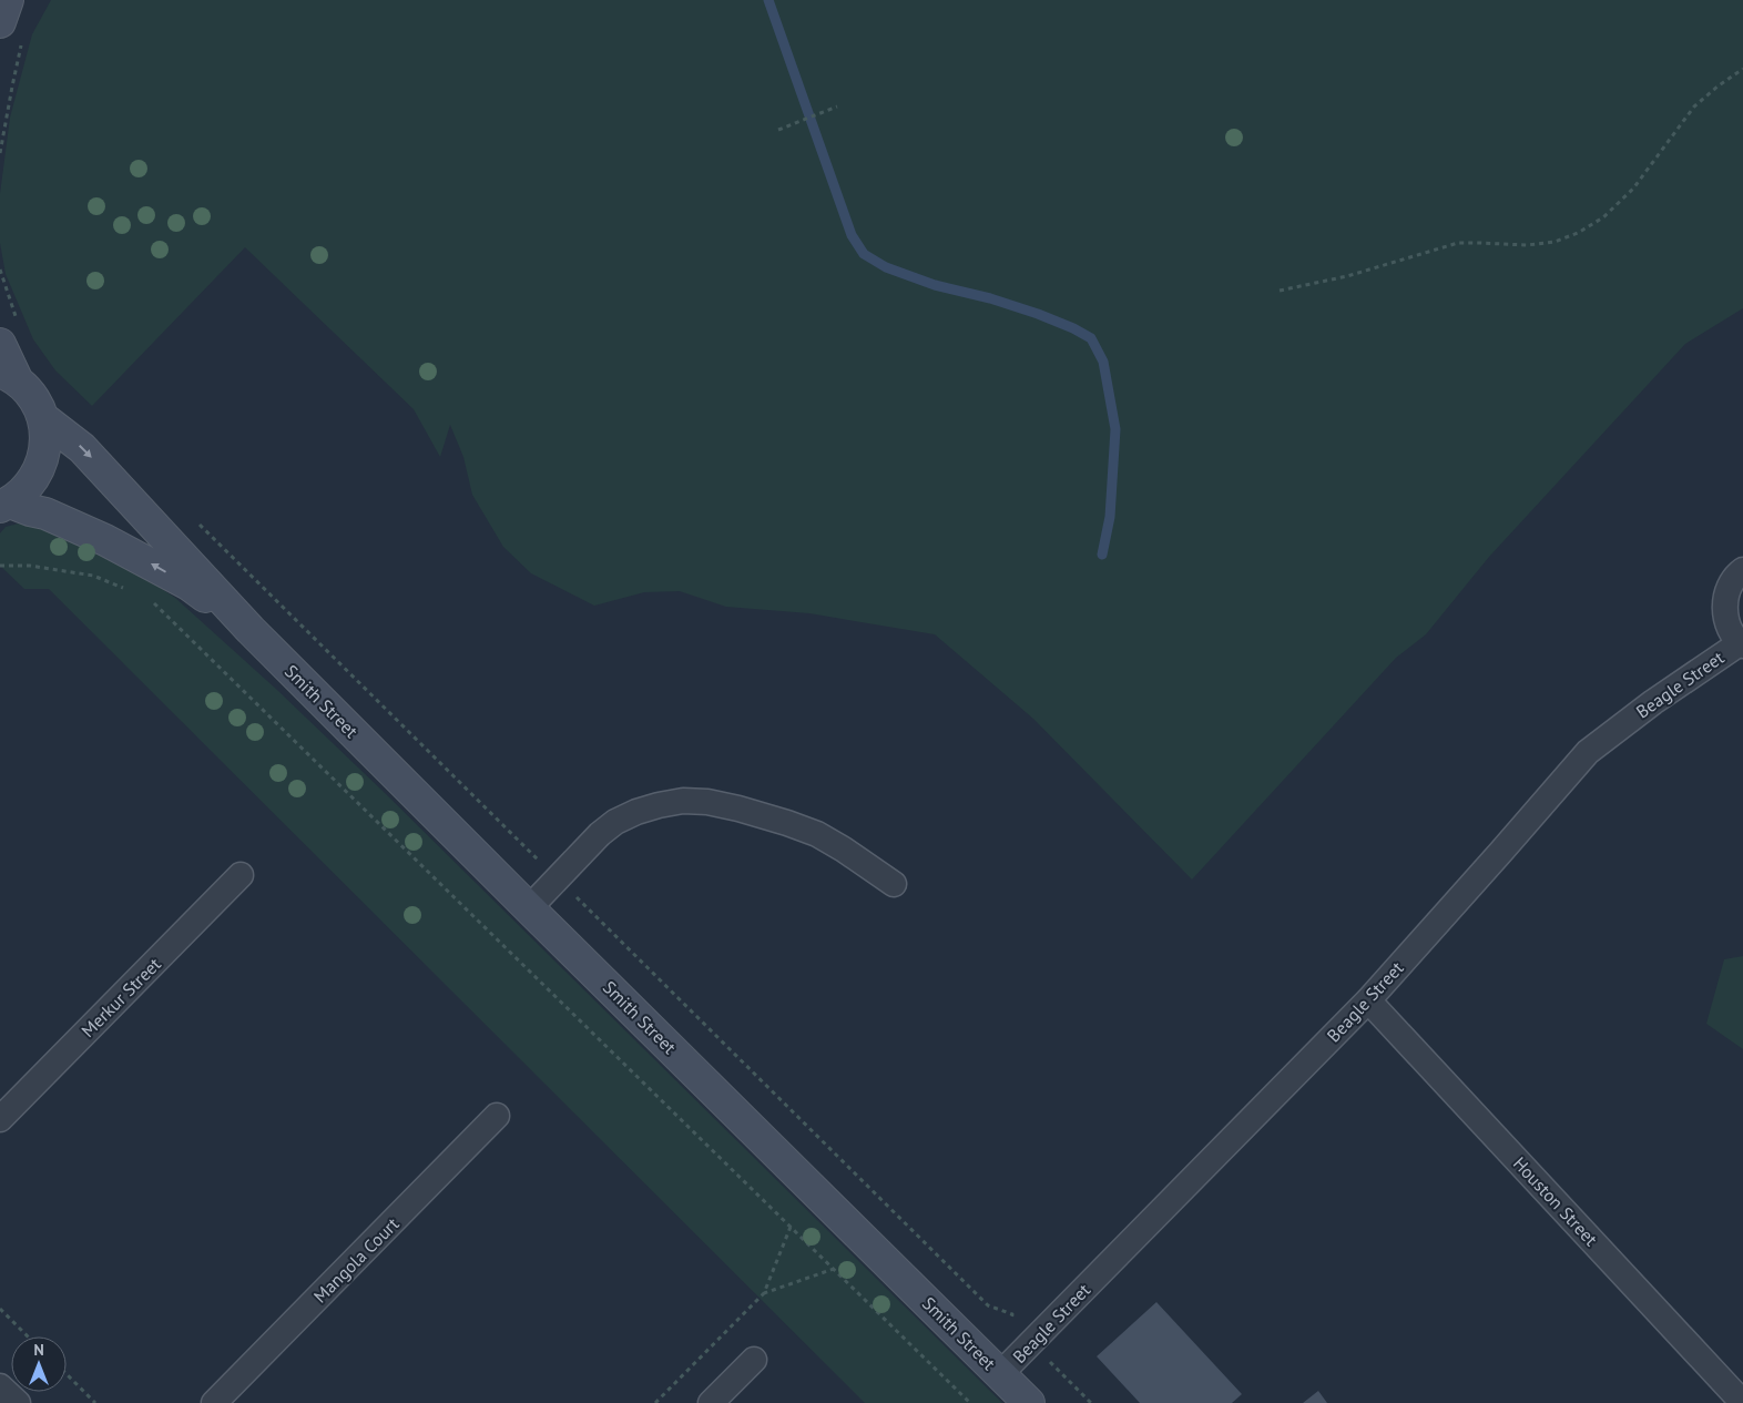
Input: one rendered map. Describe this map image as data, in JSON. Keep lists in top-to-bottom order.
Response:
{
  "streets": {
    "street": [
      "Beagle Street",
      "Smith Street",
      "Merkur Street",
      "Houston Street",
      "Mangola Court"
    ]
  },
  "crossings": [
    ["Beagle Street", "Smith Street"],
    ["Beagle Street", "Houston Street"]
  ],
  "north": "top"
}
